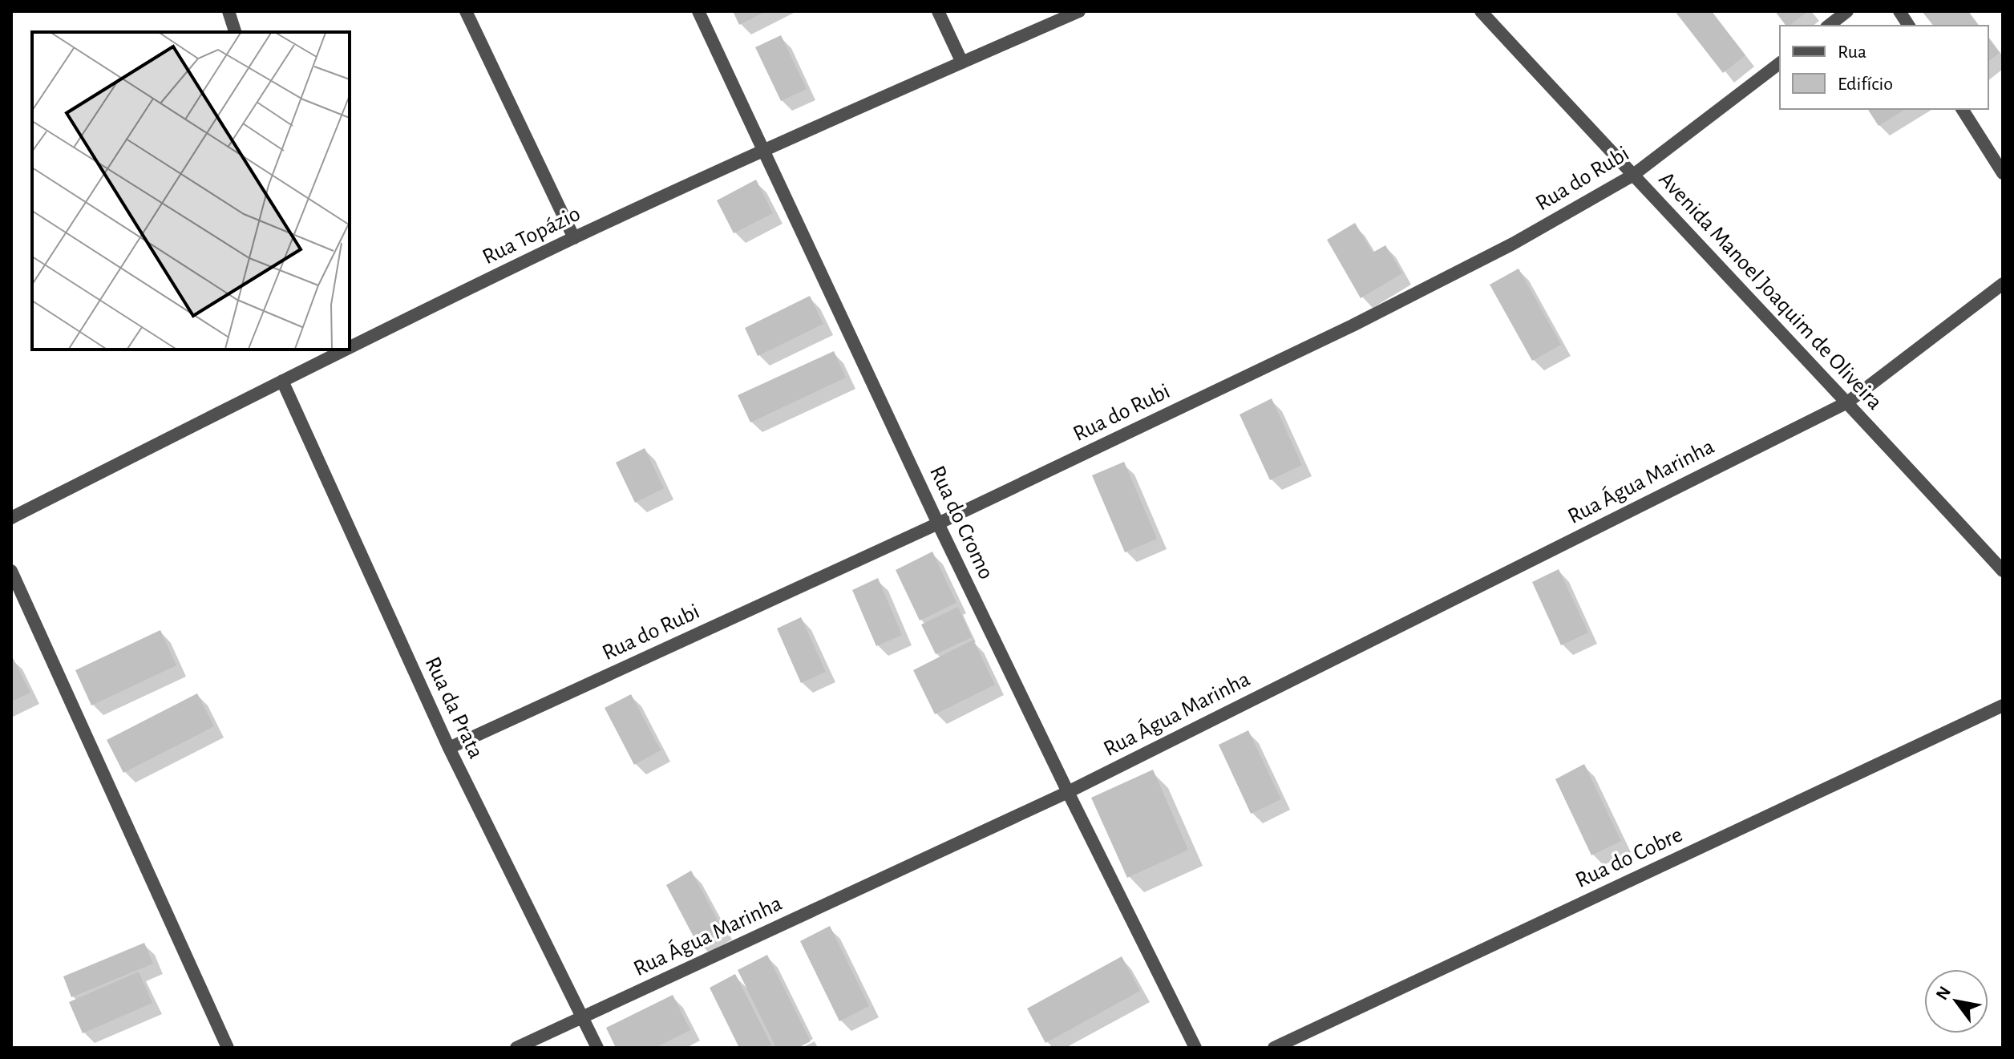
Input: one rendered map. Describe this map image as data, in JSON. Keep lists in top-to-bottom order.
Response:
{
  "streets": {
    "street": [
      "Rua do Rubi",
      "Rua Topázio",
      "Avenida Manoel Joaquim de Oliveira",
      "Rua Água Marinha",
      "Rua do Cromo",
      "Rua da Prata",
      "Rua do Cobre"
    ]
  },
  "crossings": [
    ["Rua do Rubi", "Avenida Manoel Joaquim de Oliveira"],
    ["Rua do Rubi", "Rua do Cromo"],
    ["Rua do Rubi", "Rua da Prata"],
    ["Rua Topázio", "Rua do Cromo"],
    ["Rua Topázio", "Rua da Prata"],
    ["Avenida Manoel Joaquim de Oliveira", "Rua Água Marinha"],
    ["Rua Água Marinha", "Rua do Cromo"],
    ["Rua Água Marinha", "Rua da Prata"]
  ],
  "legend": ["Rua", "Edifício"],
  "north": "top left"
}
